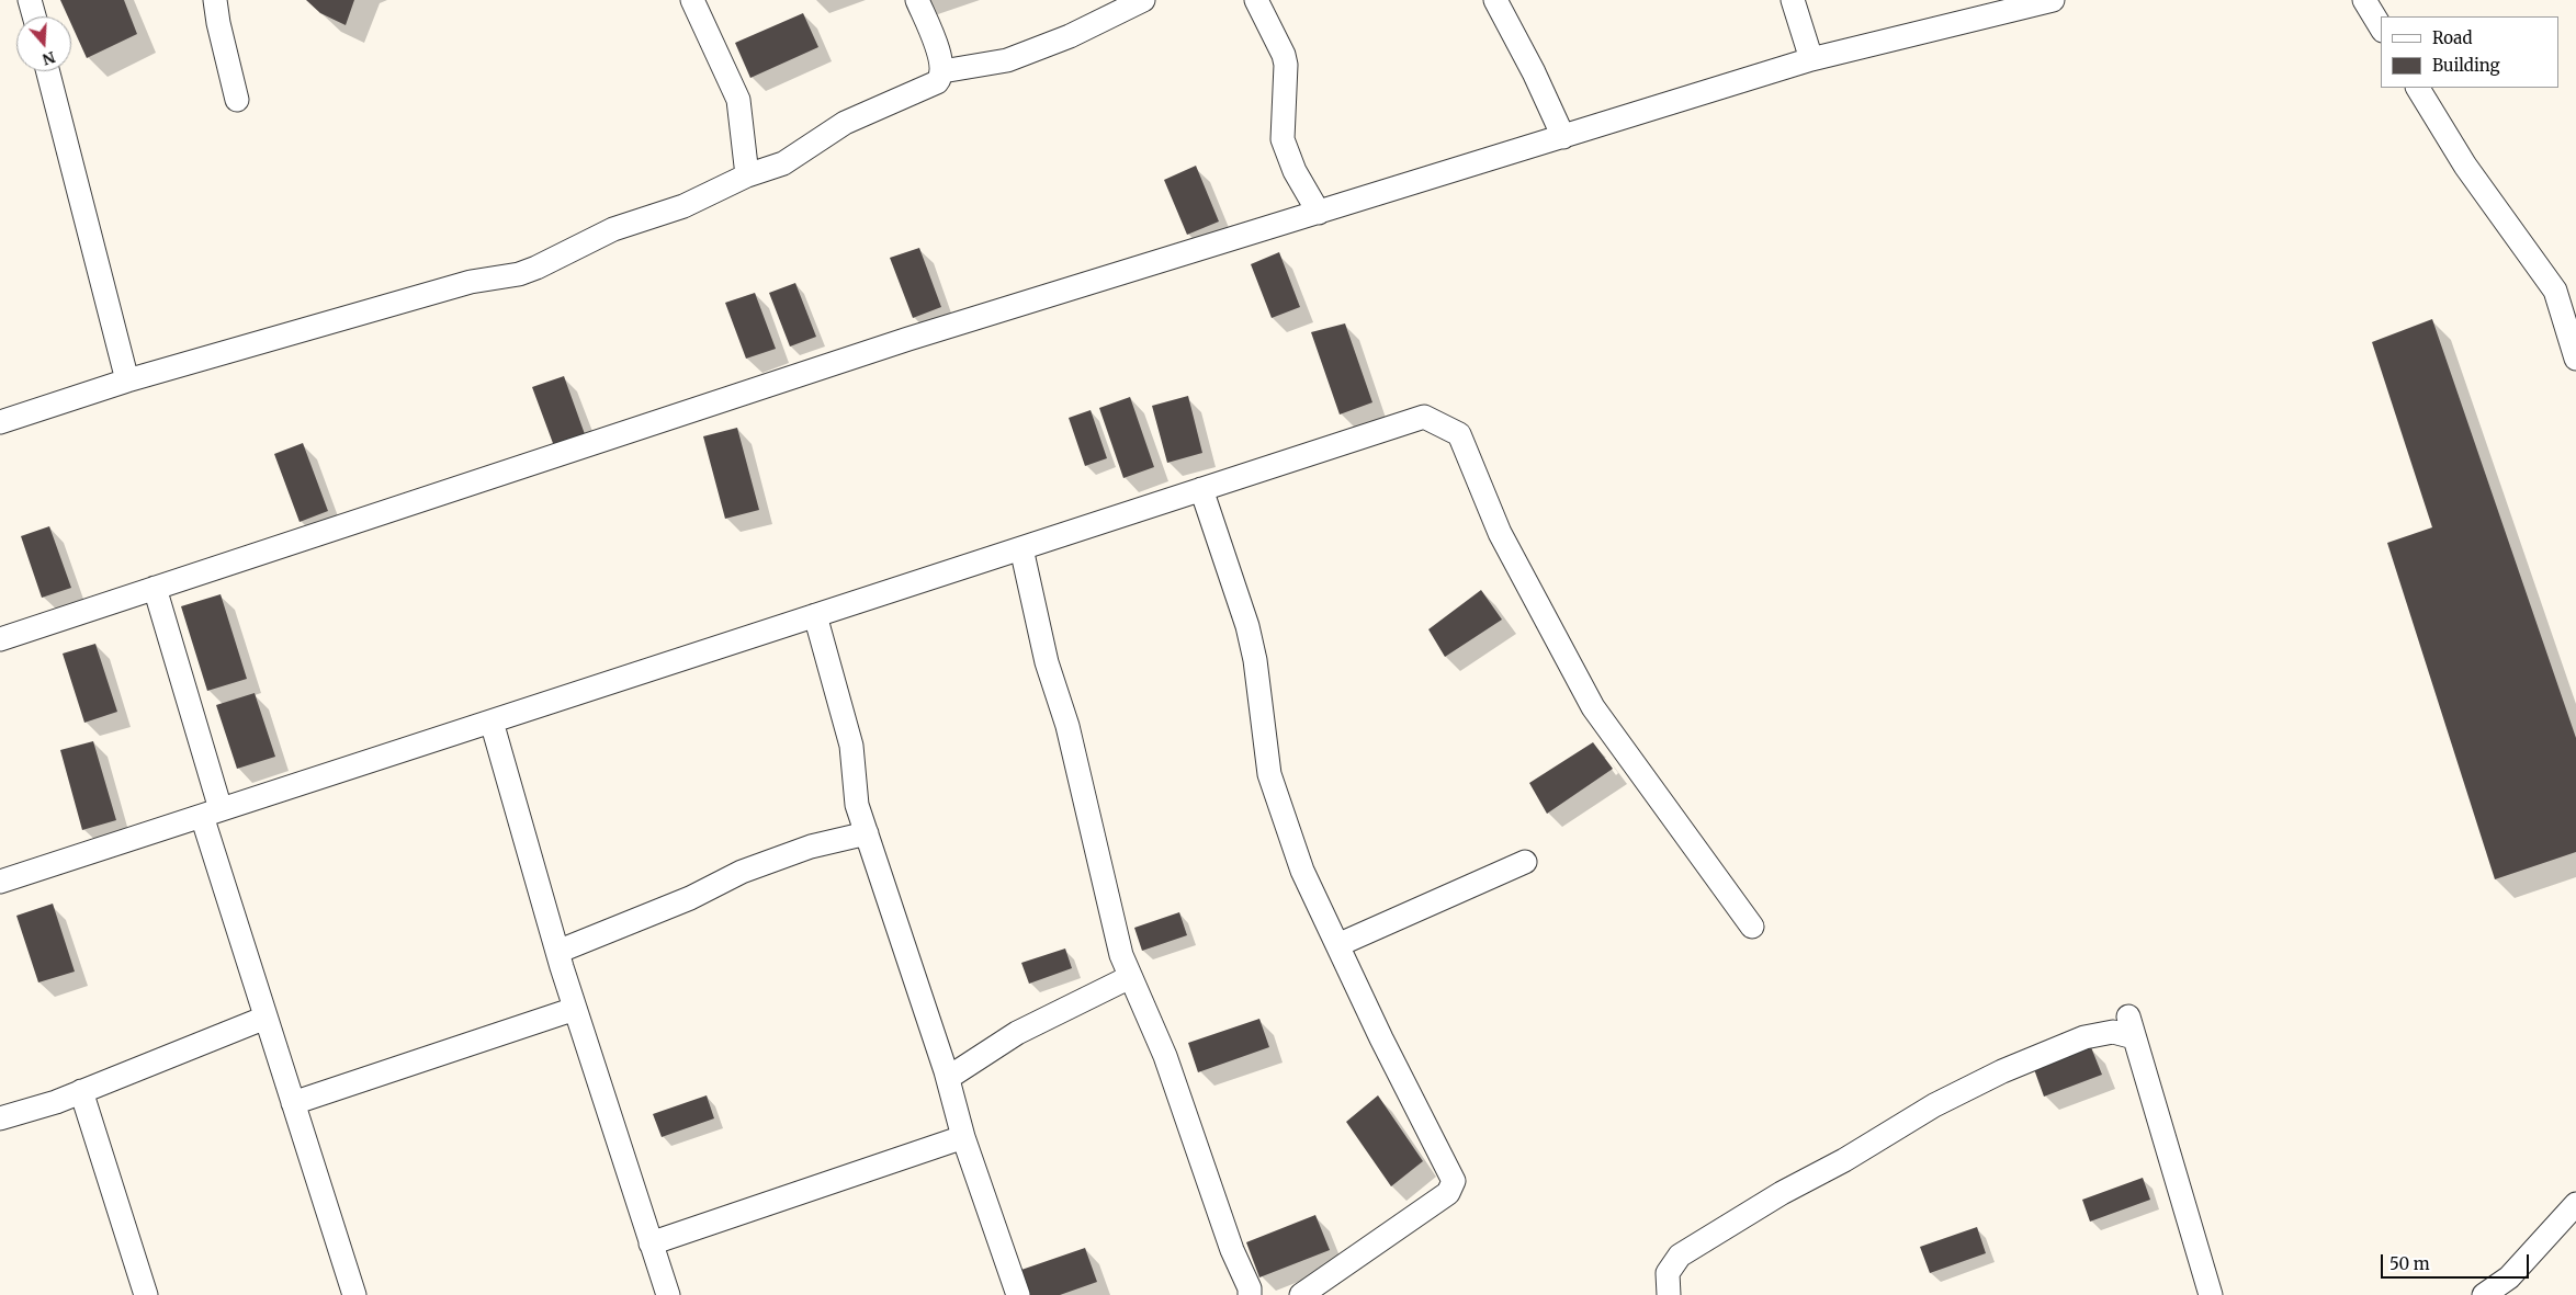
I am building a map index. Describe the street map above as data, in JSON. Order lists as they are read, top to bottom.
{
  "legend": ["Road", "Building"],
  "scale_bar": "50 m",
  "north": "bottom"
}
